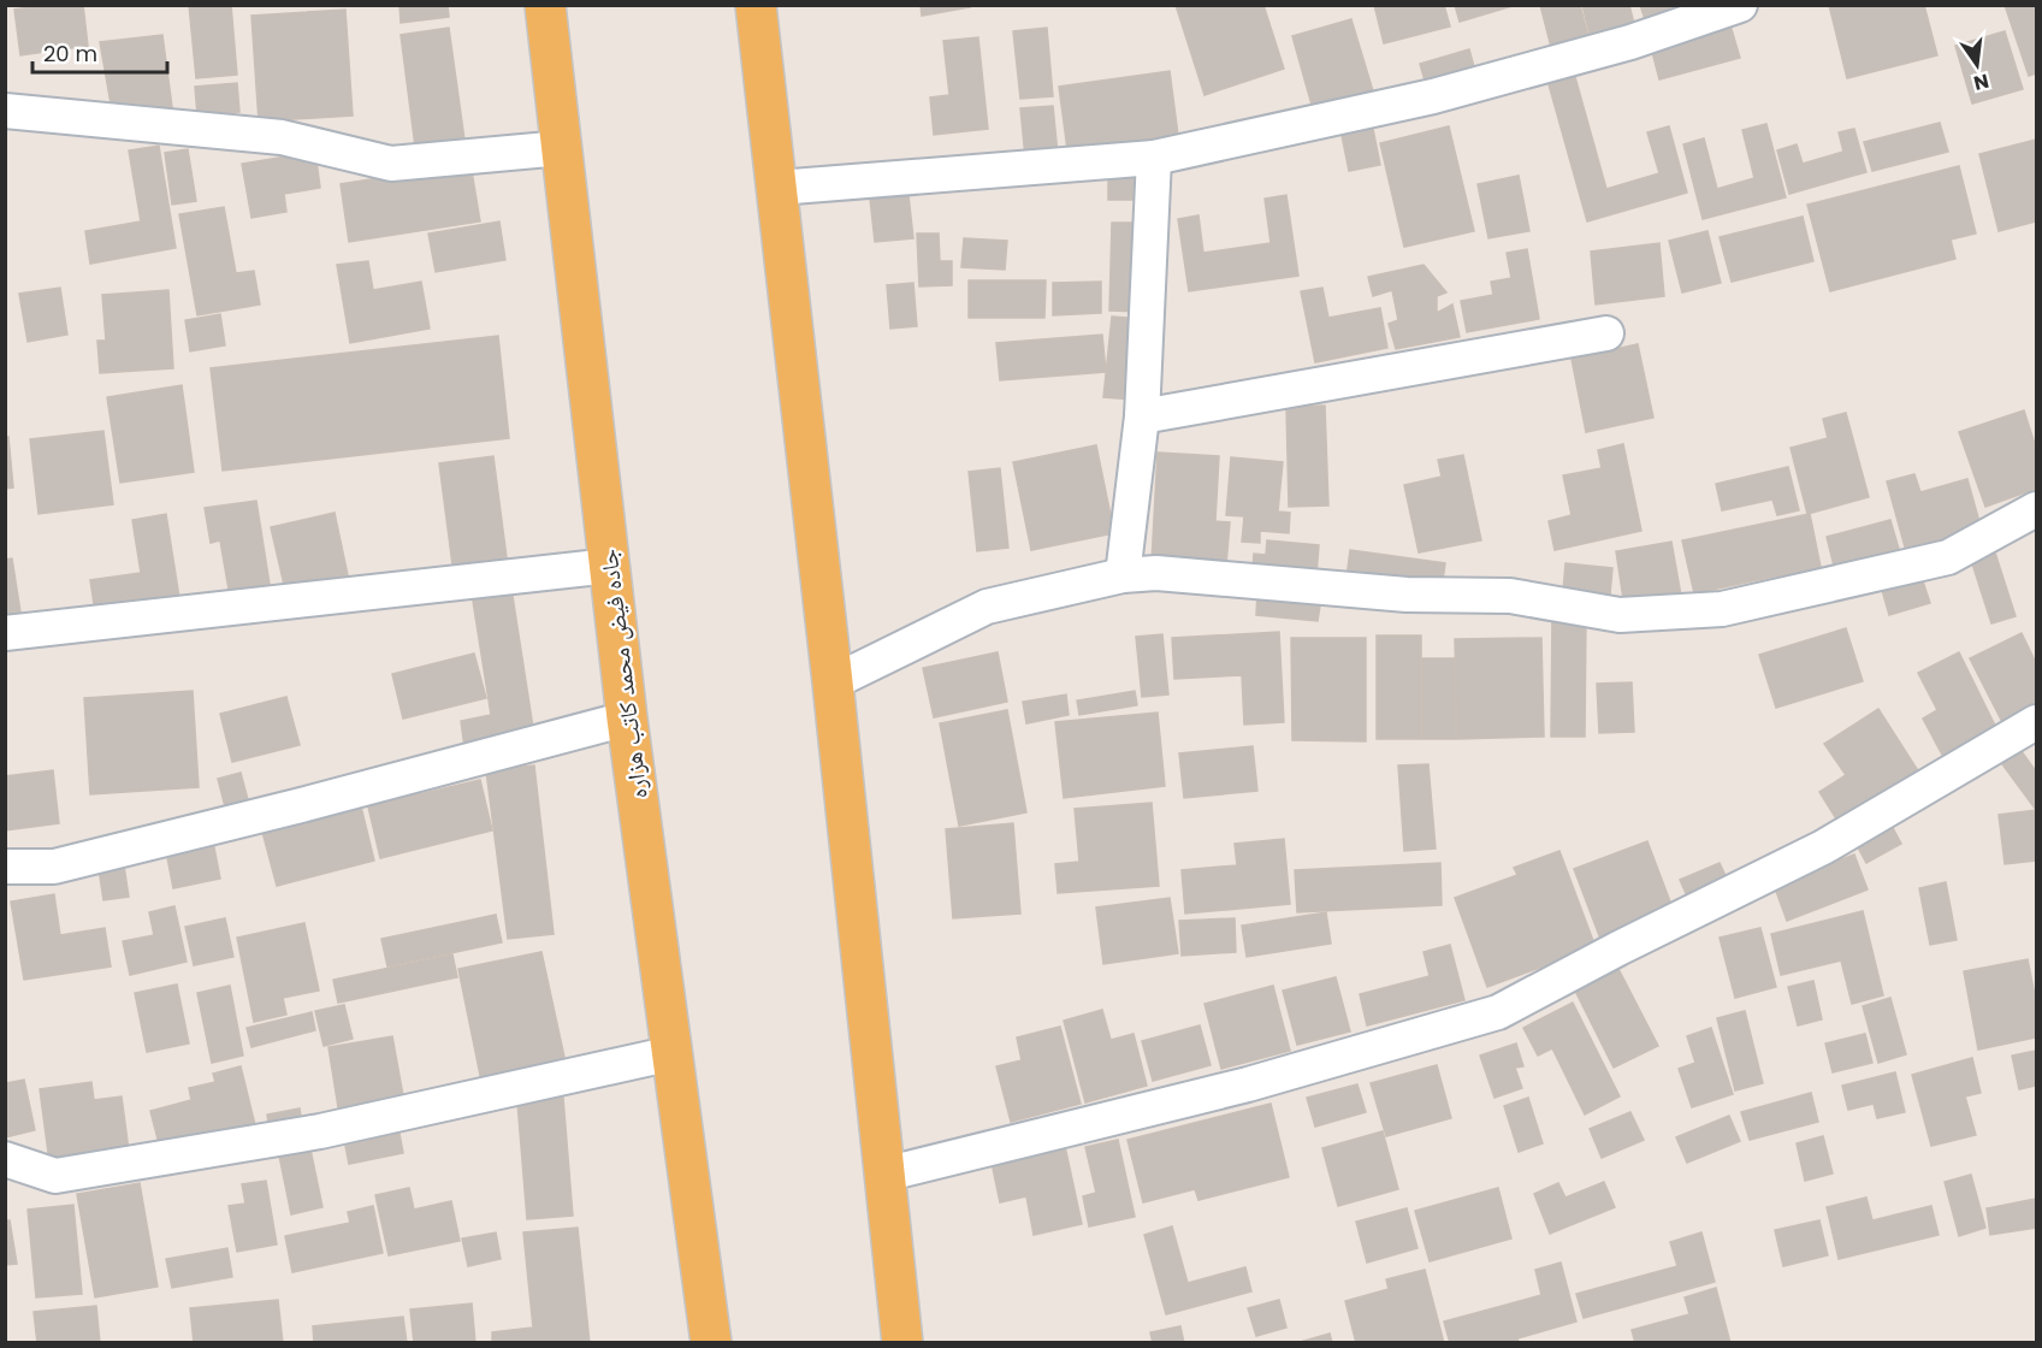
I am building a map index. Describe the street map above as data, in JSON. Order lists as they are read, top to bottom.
{
  "streets": {
    "main road": ["جاده فیض محمد کاتب هزاره"]
  },
  "scale_bar": "20 m",
  "north": "bottom"
}
